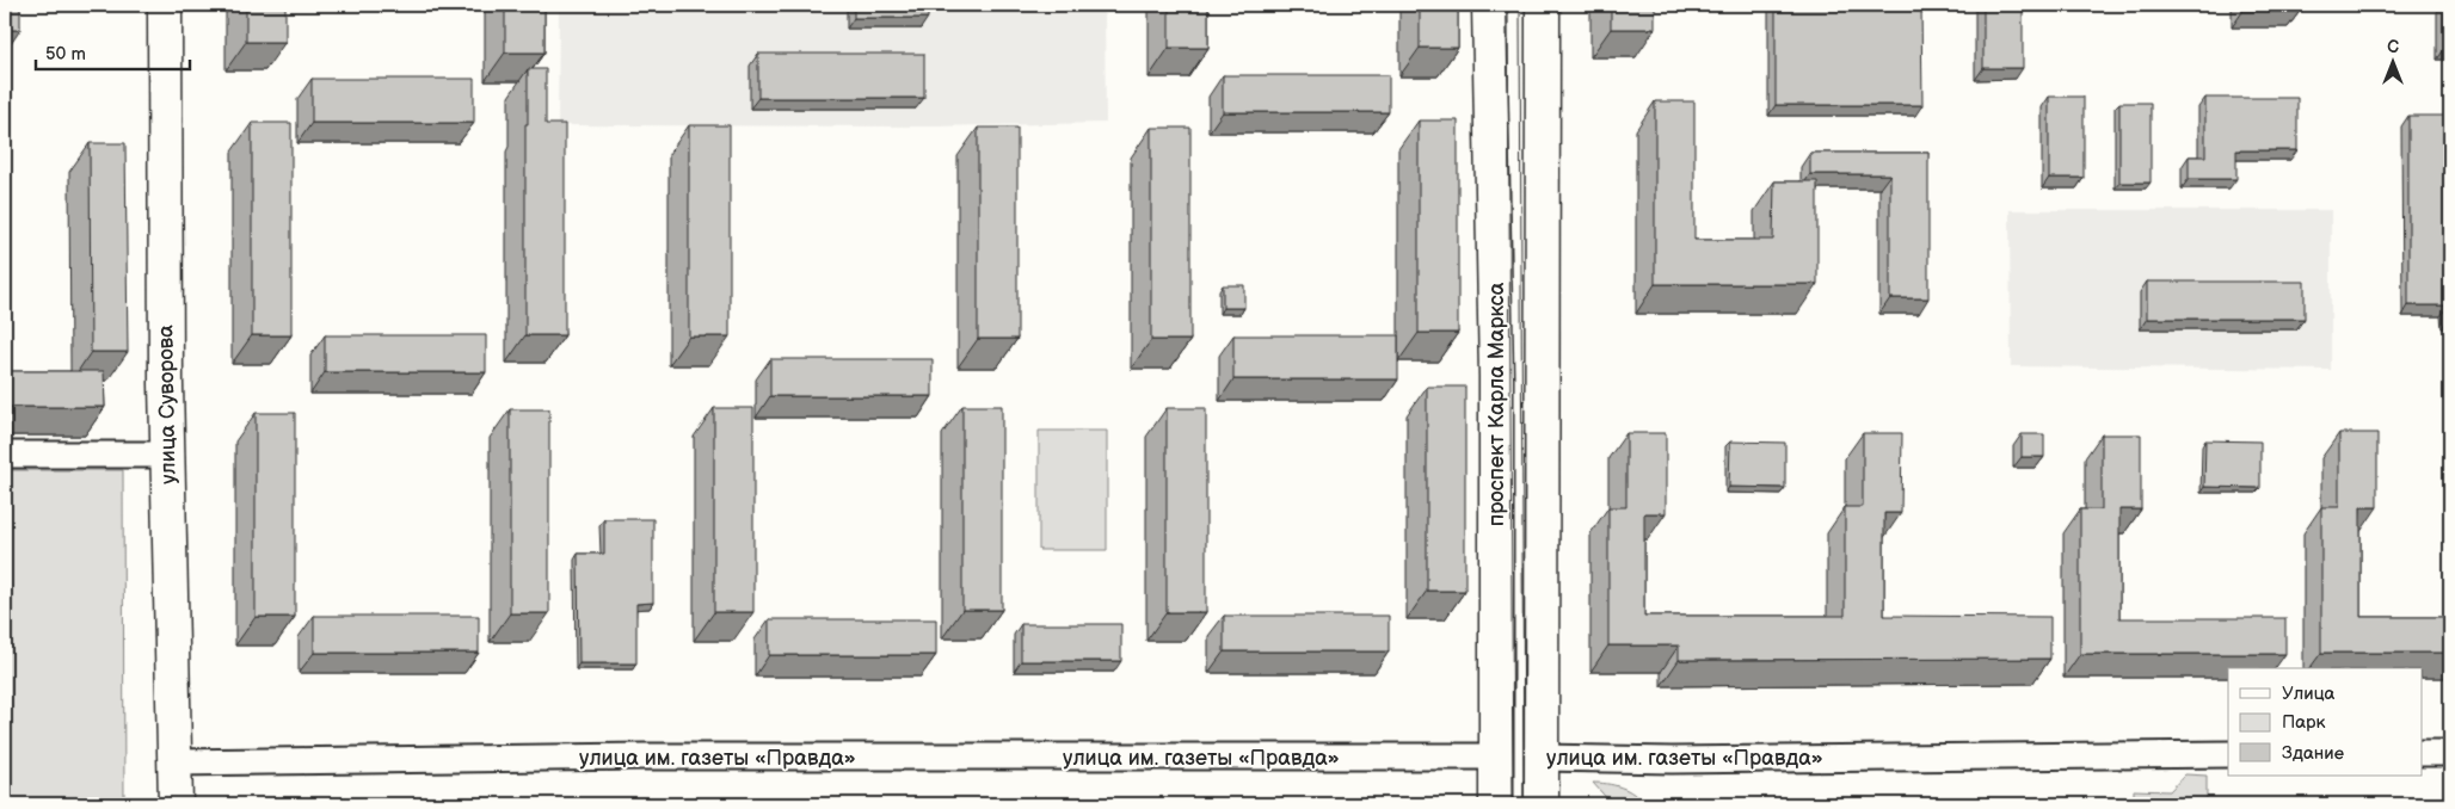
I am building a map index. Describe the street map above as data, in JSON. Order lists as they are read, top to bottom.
{
  "streets": {
    "main road": ["улица Суворова", "проспект Карла Маркса", "улица им. газеты «Правда»"]
  },
  "crossings": [
    ["улица Суворова", "улица им. газеты «Правда»"],
    ["проспект Карла Маркса", "улица им. газеты «Правда»"]
  ],
  "legend": ["Улица", "Парк", "Здание"],
  "scale_bar": "50 m",
  "north": "top"
}
